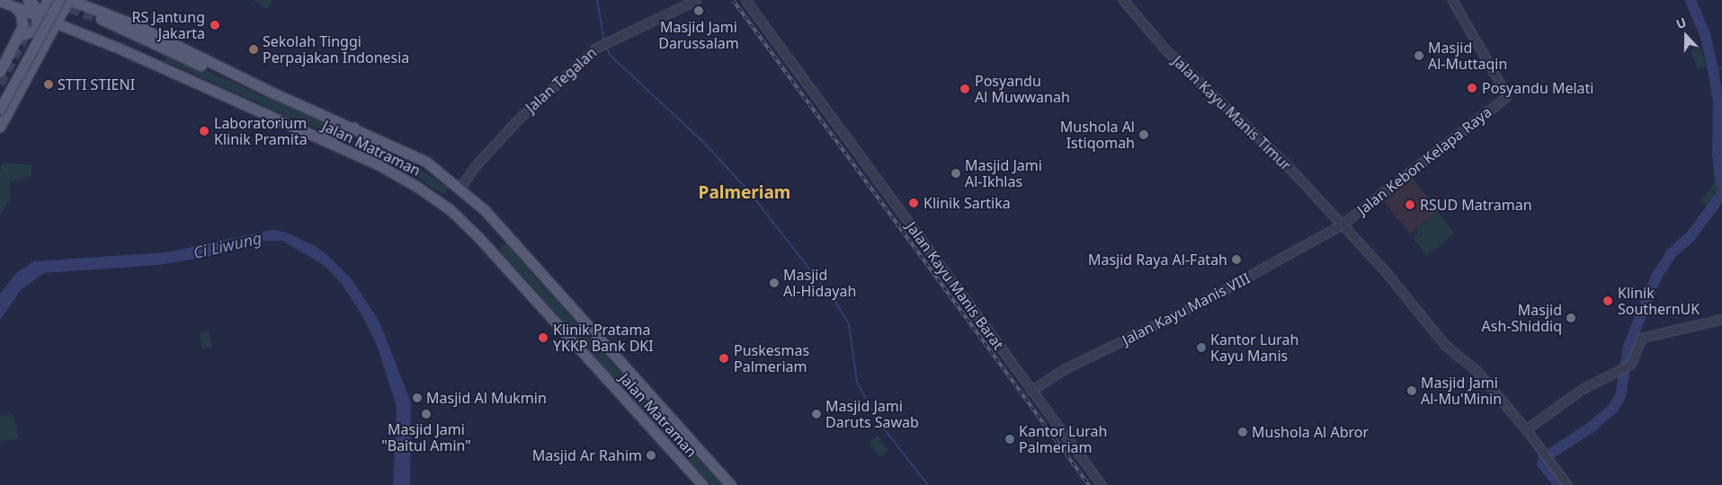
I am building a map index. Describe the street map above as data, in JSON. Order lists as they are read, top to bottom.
{
  "streets": {
    "main road": ["Jalan Matraman"],
    "street": [
      "Jalan Tegalan",
      "Jalan Kayu Manis Timur",
      "Jalan Kebon Kelapa Raya",
      "Jalan Kayu Manis Barat",
      "Jalan Kayu Manis VIII"
    ]
  },
  "crossings": [
    ["Jalan Tegalan", "Jalan Matraman"],
    ["Jalan Kayu Manis Timur", "Jalan Kebon Kelapa Raya"],
    ["Jalan Kayu Manis Timur", "Jalan Kayu Manis VIII"],
    ["Jalan Kebon Kelapa Raya", "Jalan Kayu Manis VIII"],
    ["Jalan Kayu Manis Barat", "Jalan Kayu Manis VIII"]
  ],
  "districts": ["Palmeriam"],
  "water": ["Ci Liwung"],
  "places": [
    "Masjid Jami Darussalam",
    "RS Jantung Jakarta",
    "Sekolah Tinggi Perpajakan Indonesia",
    "Masjid Al-Muttaqin",
    "STTI STIENI",
    "Posyandu Melati",
    "Posyandu Al Muwwanah",
    "Laboratorium Klinik Pramita",
    "Mushola Al Istiqomah",
    "Masjid Jami Al-Ikhlas",
    "Klinik Sartika",
    "RSUD Matraman",
    "Masjid Raya Al-Fatah",
    "Masjid Al-Hidayah",
    "Klinik SouthernUK",
    "Masjid Ash-Shiddiq",
    "Klinik Pratama YKKP Bank DKI",
    "Kantor Lurah Kayu Manis",
    "Puskesmas Palmeriam",
    "Masjid Jami Al-Mu'Minin",
    "Masjid Al Mukmin",
    "Masjid Jami \"Baitul Amin\"",
    "Masjid Jami Daruts Sawab",
    "Mushola Al Abror",
    "Kantor Lurah Palmeriam",
    "Masjid Ar Rahim"
  ],
  "north": "top"
}
